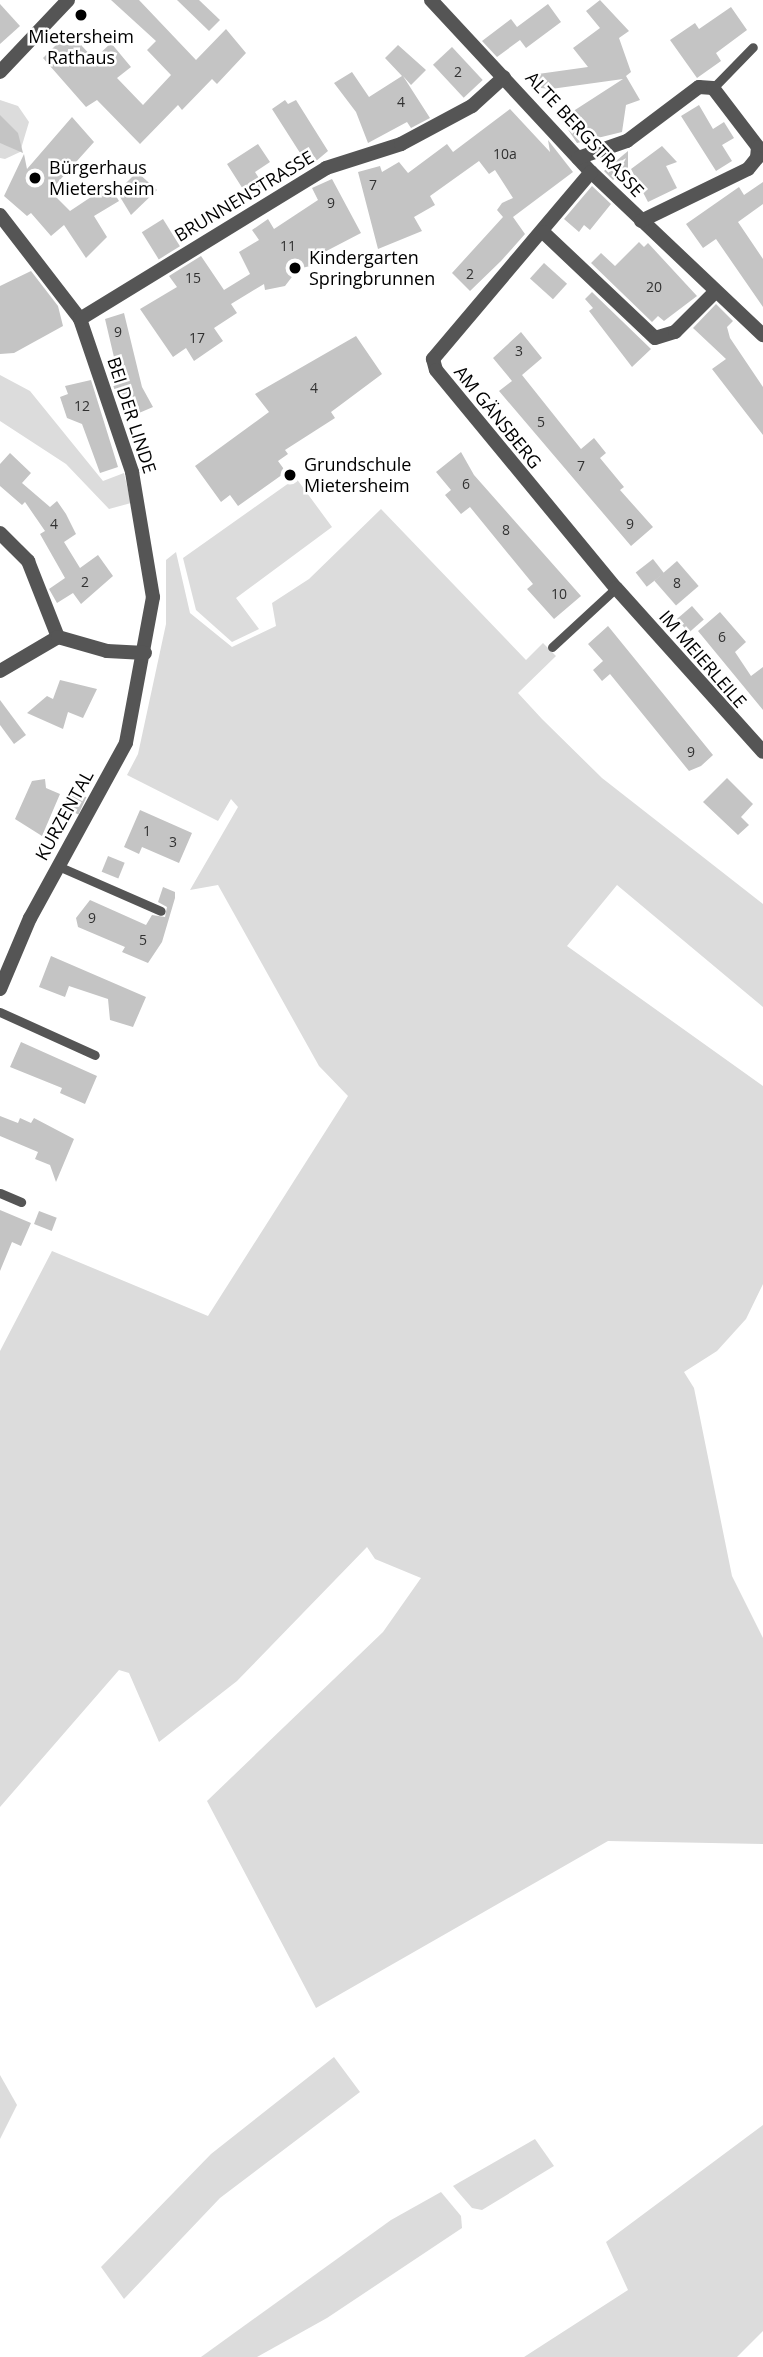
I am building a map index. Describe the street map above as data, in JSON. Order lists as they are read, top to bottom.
{
  "streets": {
    "street": [
      "ALTE BERGSTRASSE",
      "BRUNNENSTRASSE",
      "BEI DER LINDE",
      "AM GÄNSBERG",
      "IM MEIERLEILE",
      "KURZENTAL"
    ]
  },
  "crossings": [
    ["ALTE BERGSTRASSE", "BRUNNENSTRASSE"],
    ["ALTE BERGSTRASSE", "AM GÄNSBERG"],
    ["BRUNNENSTRASSE", "BEI DER LINDE"],
    ["BEI DER LINDE", "KURZENTAL"],
    ["AM GÄNSBERG", "IM MEIERLEILE"]
  ],
  "places": [
    "Mietersheim Rathaus",
    "Bürgerhaus Mietersheim",
    "Kindergarten Springbrunnen",
    "Grundschule Mietersheim"
  ],
  "house_numbers": [
    "2",
    "4",
    "10a",
    "7",
    "9",
    "11",
    "2",
    "15",
    "20",
    "9",
    "17",
    "3",
    "4",
    "12",
    "5",
    "7",
    "6",
    "4",
    "9",
    "8",
    "2",
    "8",
    "10",
    "6",
    "9",
    "1",
    "3",
    "9",
    "5"
  ]
}
